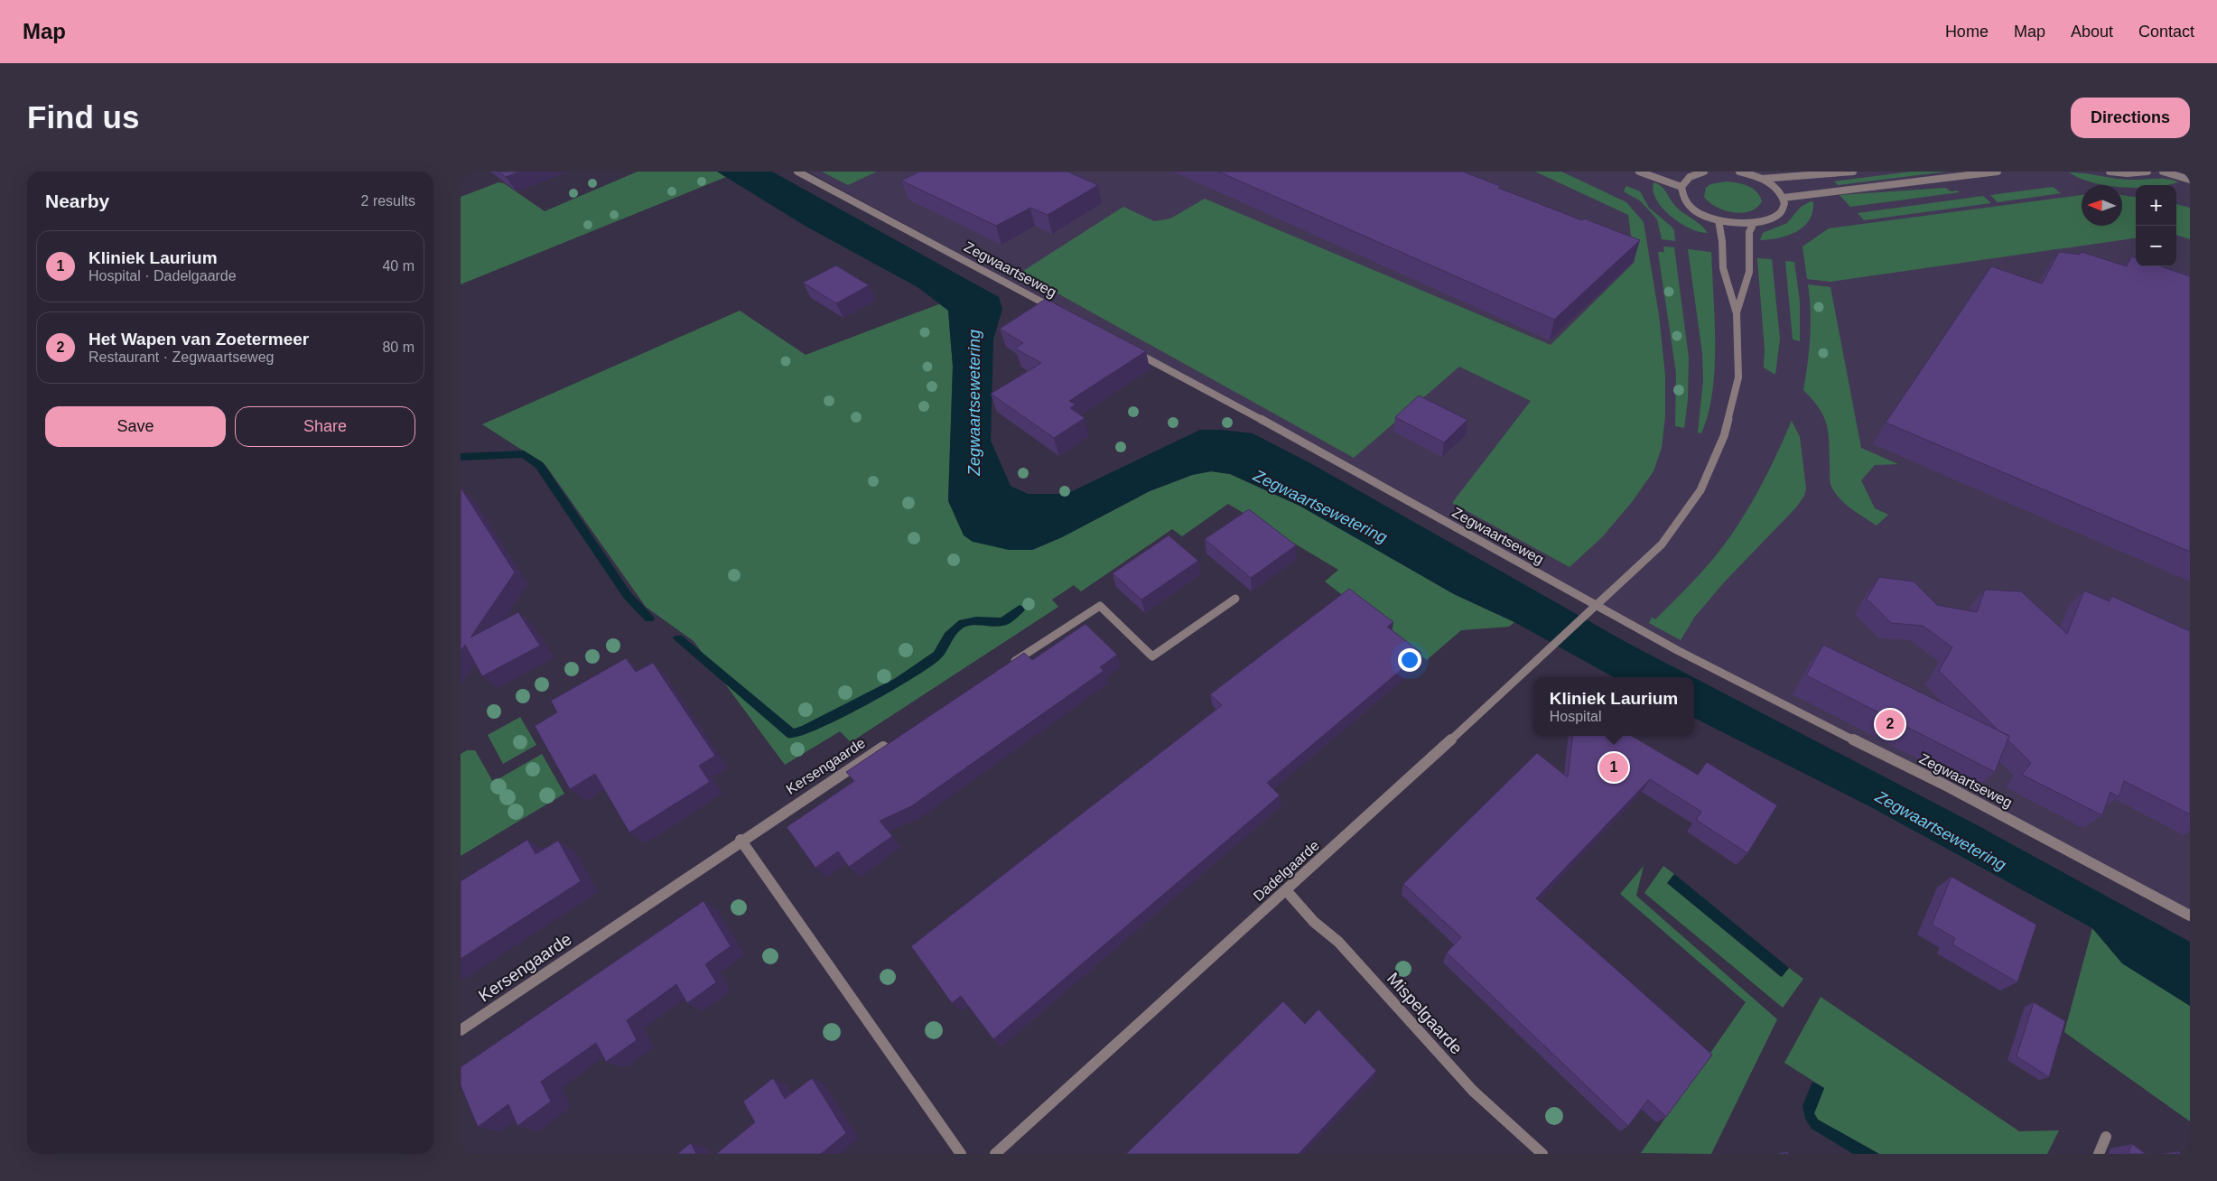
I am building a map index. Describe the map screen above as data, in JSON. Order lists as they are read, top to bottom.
{
  "streets": {
    "street": [
      "Zegwaartseweg",
      "Kersengaarde",
      "Dadelgaarde",
      "Mispelgaarde"
    ]
  },
  "crossings": [
    ["Zegwaartseweg", "Dadelgaarde"],
    ["Dadelgaarde", "Mispelgaarde"]
  ],
  "water": ["Zegwaartsewetering"],
  "north": "left",
  "page": {
    "header": "Map",
    "nav": [
      "Home",
      "Map",
      "About",
      "Contact"
    ],
    "buttons": [
      "Directions",
      ["Save", "Share"]
    ],
    "title": "Find us",
    "heading": ["Nearby", "2 results"],
    "map_buttons": ["+", "−"],
    "list": [
      {
        "mark": "1",
        "name": "Kliniek Laurium",
        "note": "Hospital · Dadelgaarde",
        "value": "40 m"
      },
      {
        "mark": "2",
        "name": "Het Wapen van Zoetermeer",
        "note": "Restaurant · Zegwaartseweg",
        "value": "80 m"
      }
    ],
    "popup": ["Kliniek Laurium", "Hospital"],
    "pins": ["2", "1"]
  }
}
